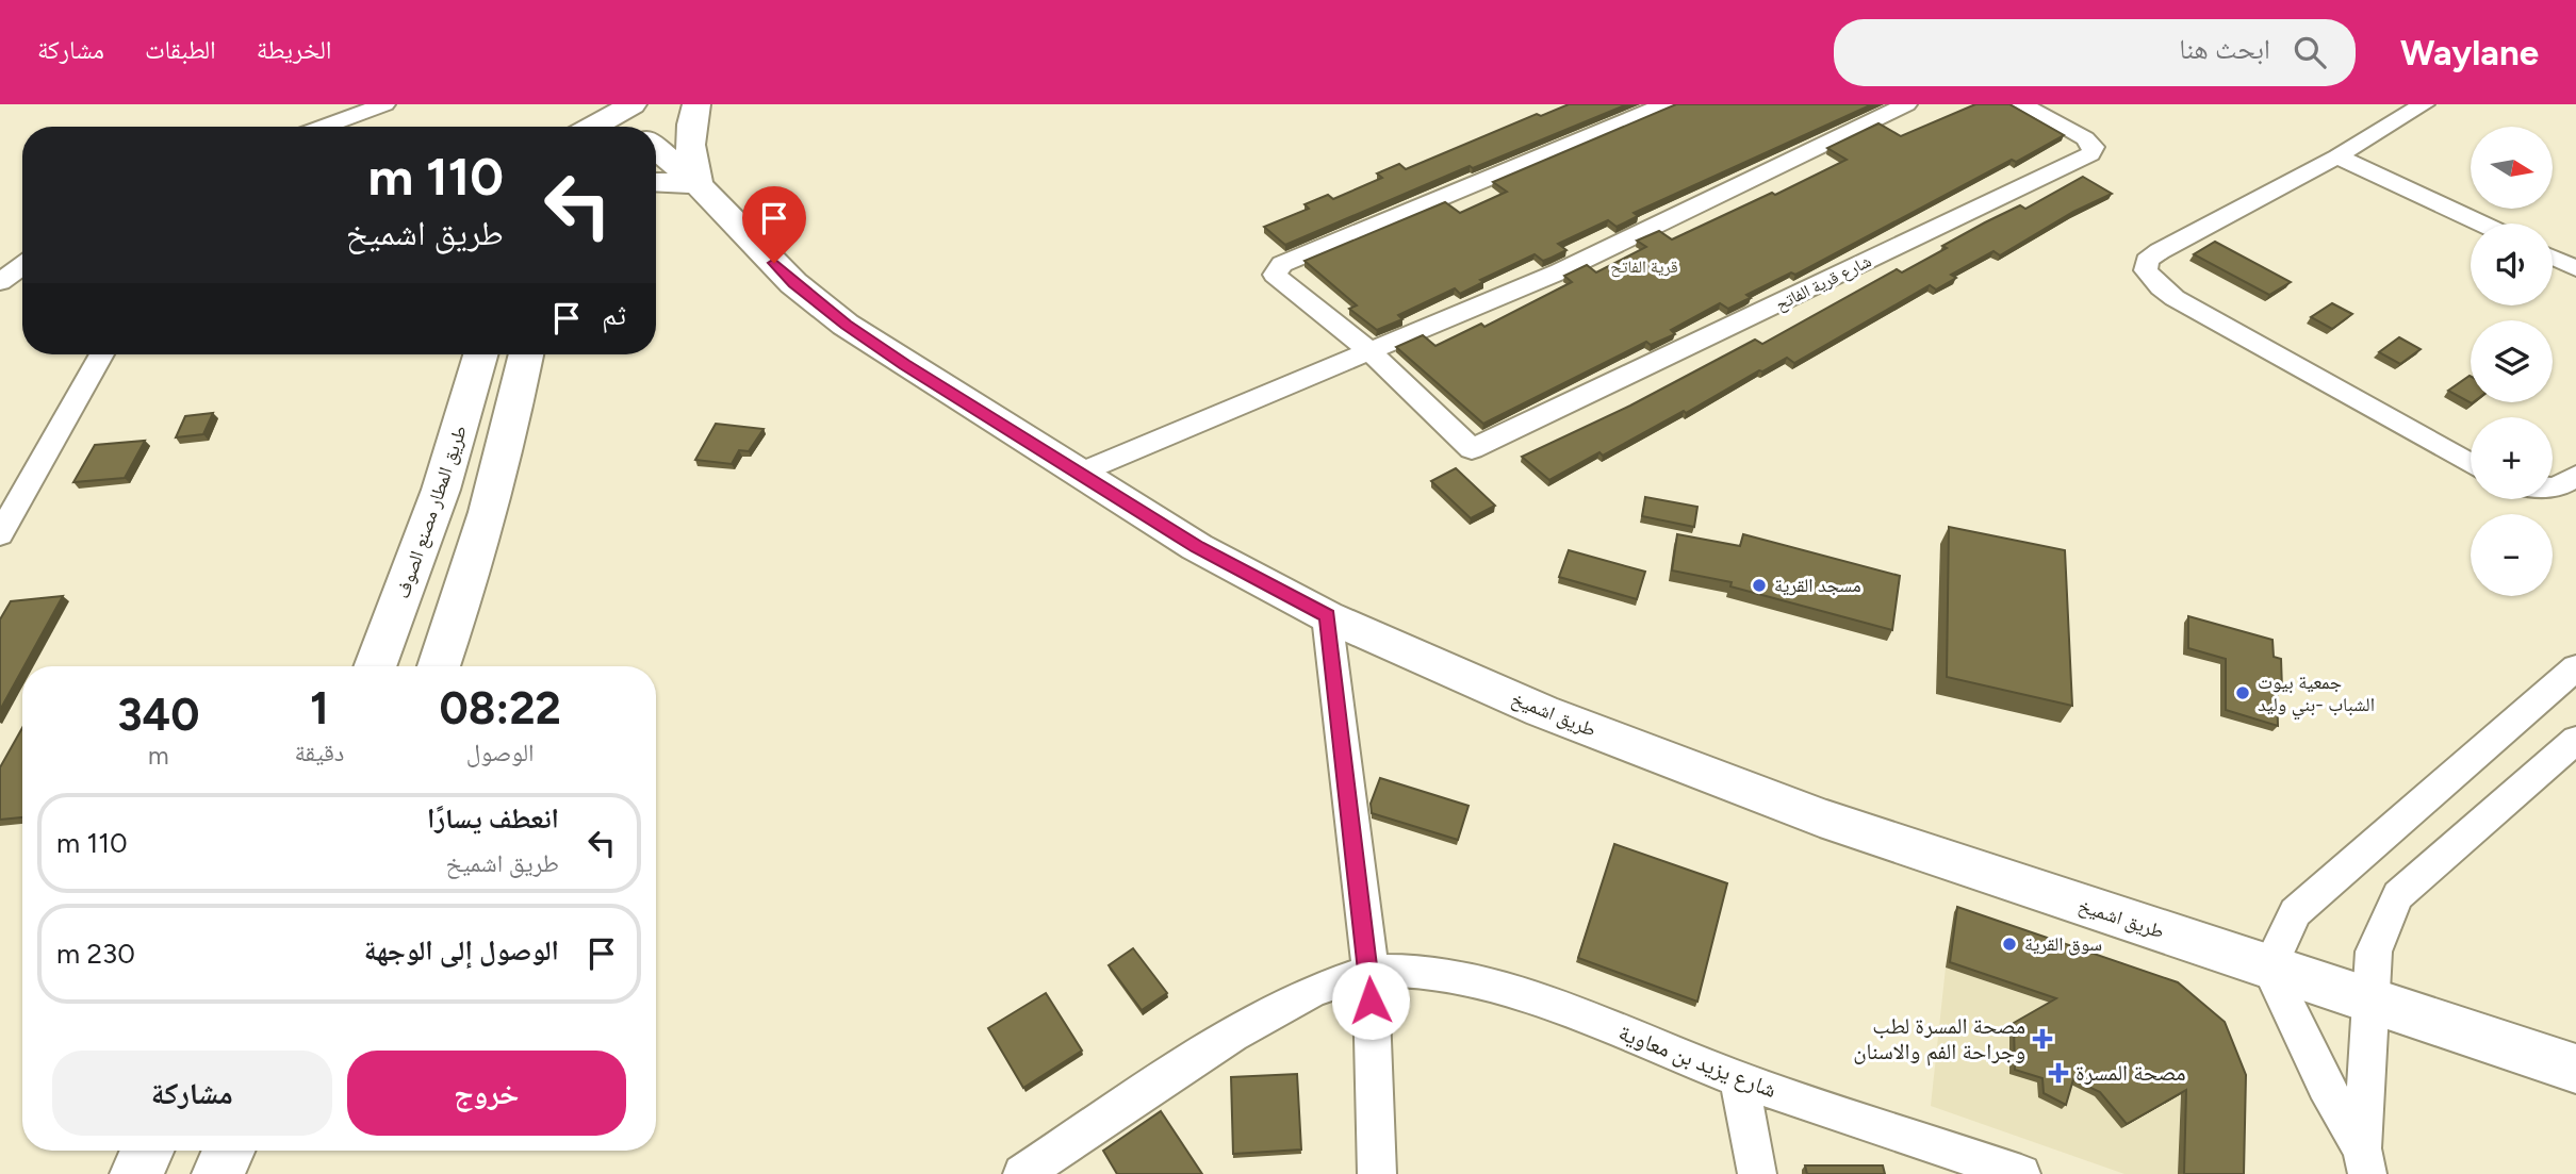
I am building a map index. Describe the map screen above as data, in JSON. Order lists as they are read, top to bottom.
{
  "streets": {
    "highway": ["طريق المطار مصنع الصوف", "طريق اشميخ"],
    "street": ["شارع قرية الفاتح", "شارع يزيد بن معاوية"]
  },
  "districts": ["قرية الفاتح"],
  "places": {
    "other": ["مسجد القرية", "جمعية بيوت الشباب -بني وليد", "سوق القرية"],
    "health": ["مصحة المسرة لطب وجراحة الفم والاسنان", "مصحة المسرة"]
  },
  "north": "right",
  "page": {
    "header": "Waylane",
    "search": "ابحث هنا",
    "nav": ["الخريطة", "الطبقات", "مشاركة"],
    "map_buttons": ["+", "−"],
    "turn": ["110 m", "طريق اشميخ"],
    "then": "ثم",
    "eta": [
      "08:22",
      "الوصول",
      "1",
      "دقيقة",
      "340",
      "m"
    ],
    "list": [
      {
        "name": "انعطف يسارًا",
        "note": "طريق اشميخ",
        "value": "110 m"
      },
      {
        "name": "الوصول إلى الوجهة",
        "value": "230 m"
      }
    ],
    "buttons": ["خروج", "مشاركة"]
  }
}
